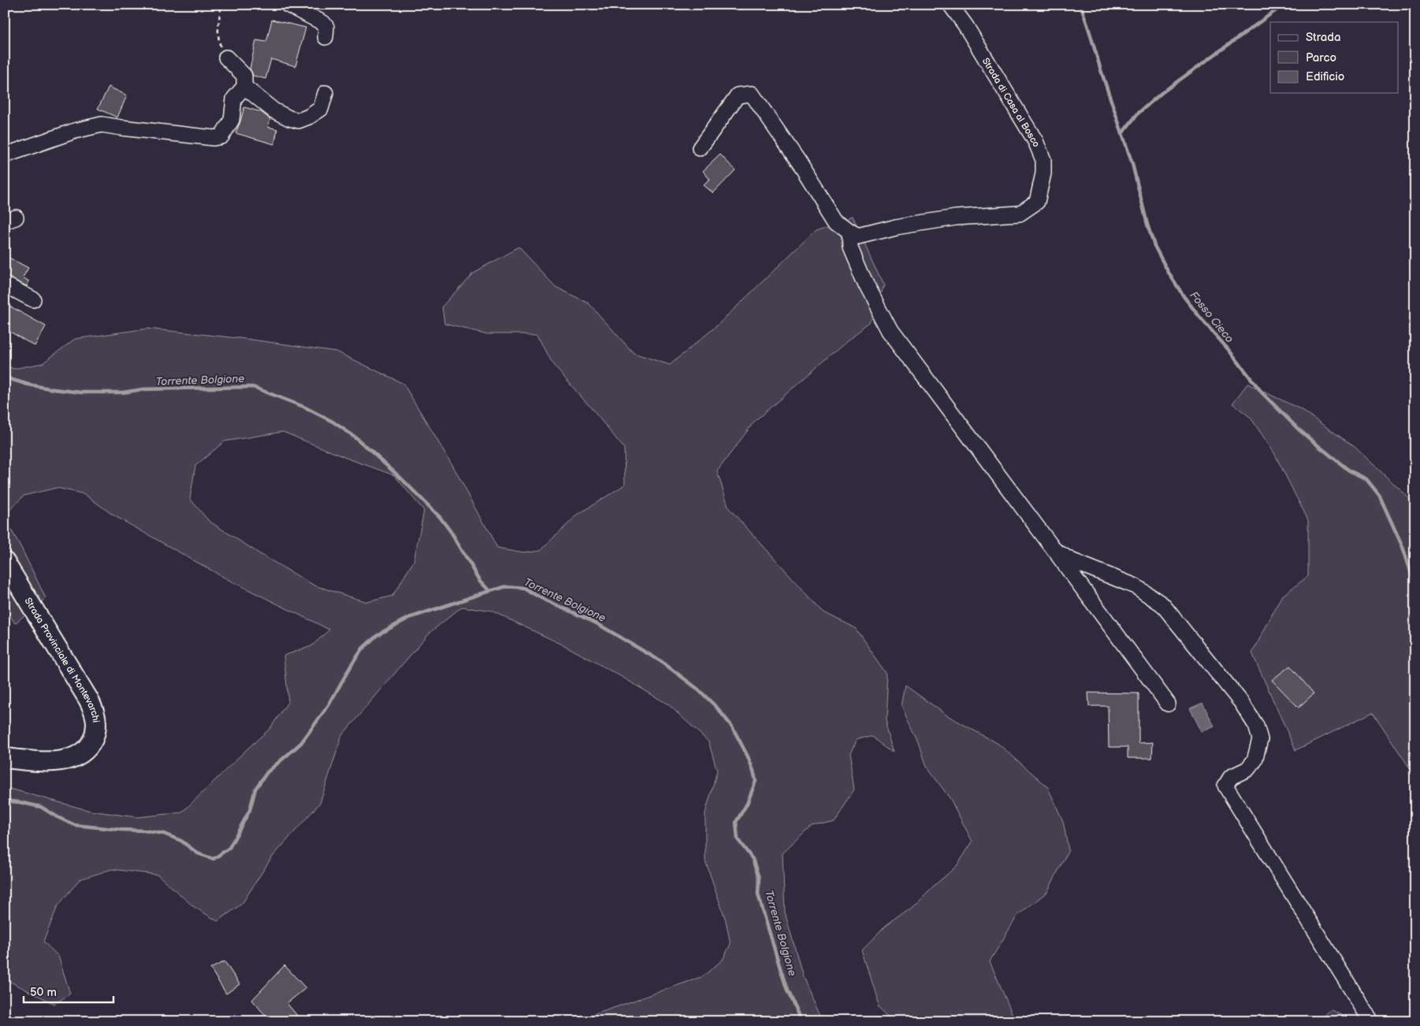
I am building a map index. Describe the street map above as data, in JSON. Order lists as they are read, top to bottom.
{
  "streets": {
    "main road": ["Strada Provinciale di Montevarchi"],
    "street": ["Strada di Casa al Bosco"]
  },
  "water": ["Fosso Cieco", "Torrente Bolgione"],
  "legend": ["Strada", "Parco", "Edificio"],
  "scale_bar": "50 m"
}
